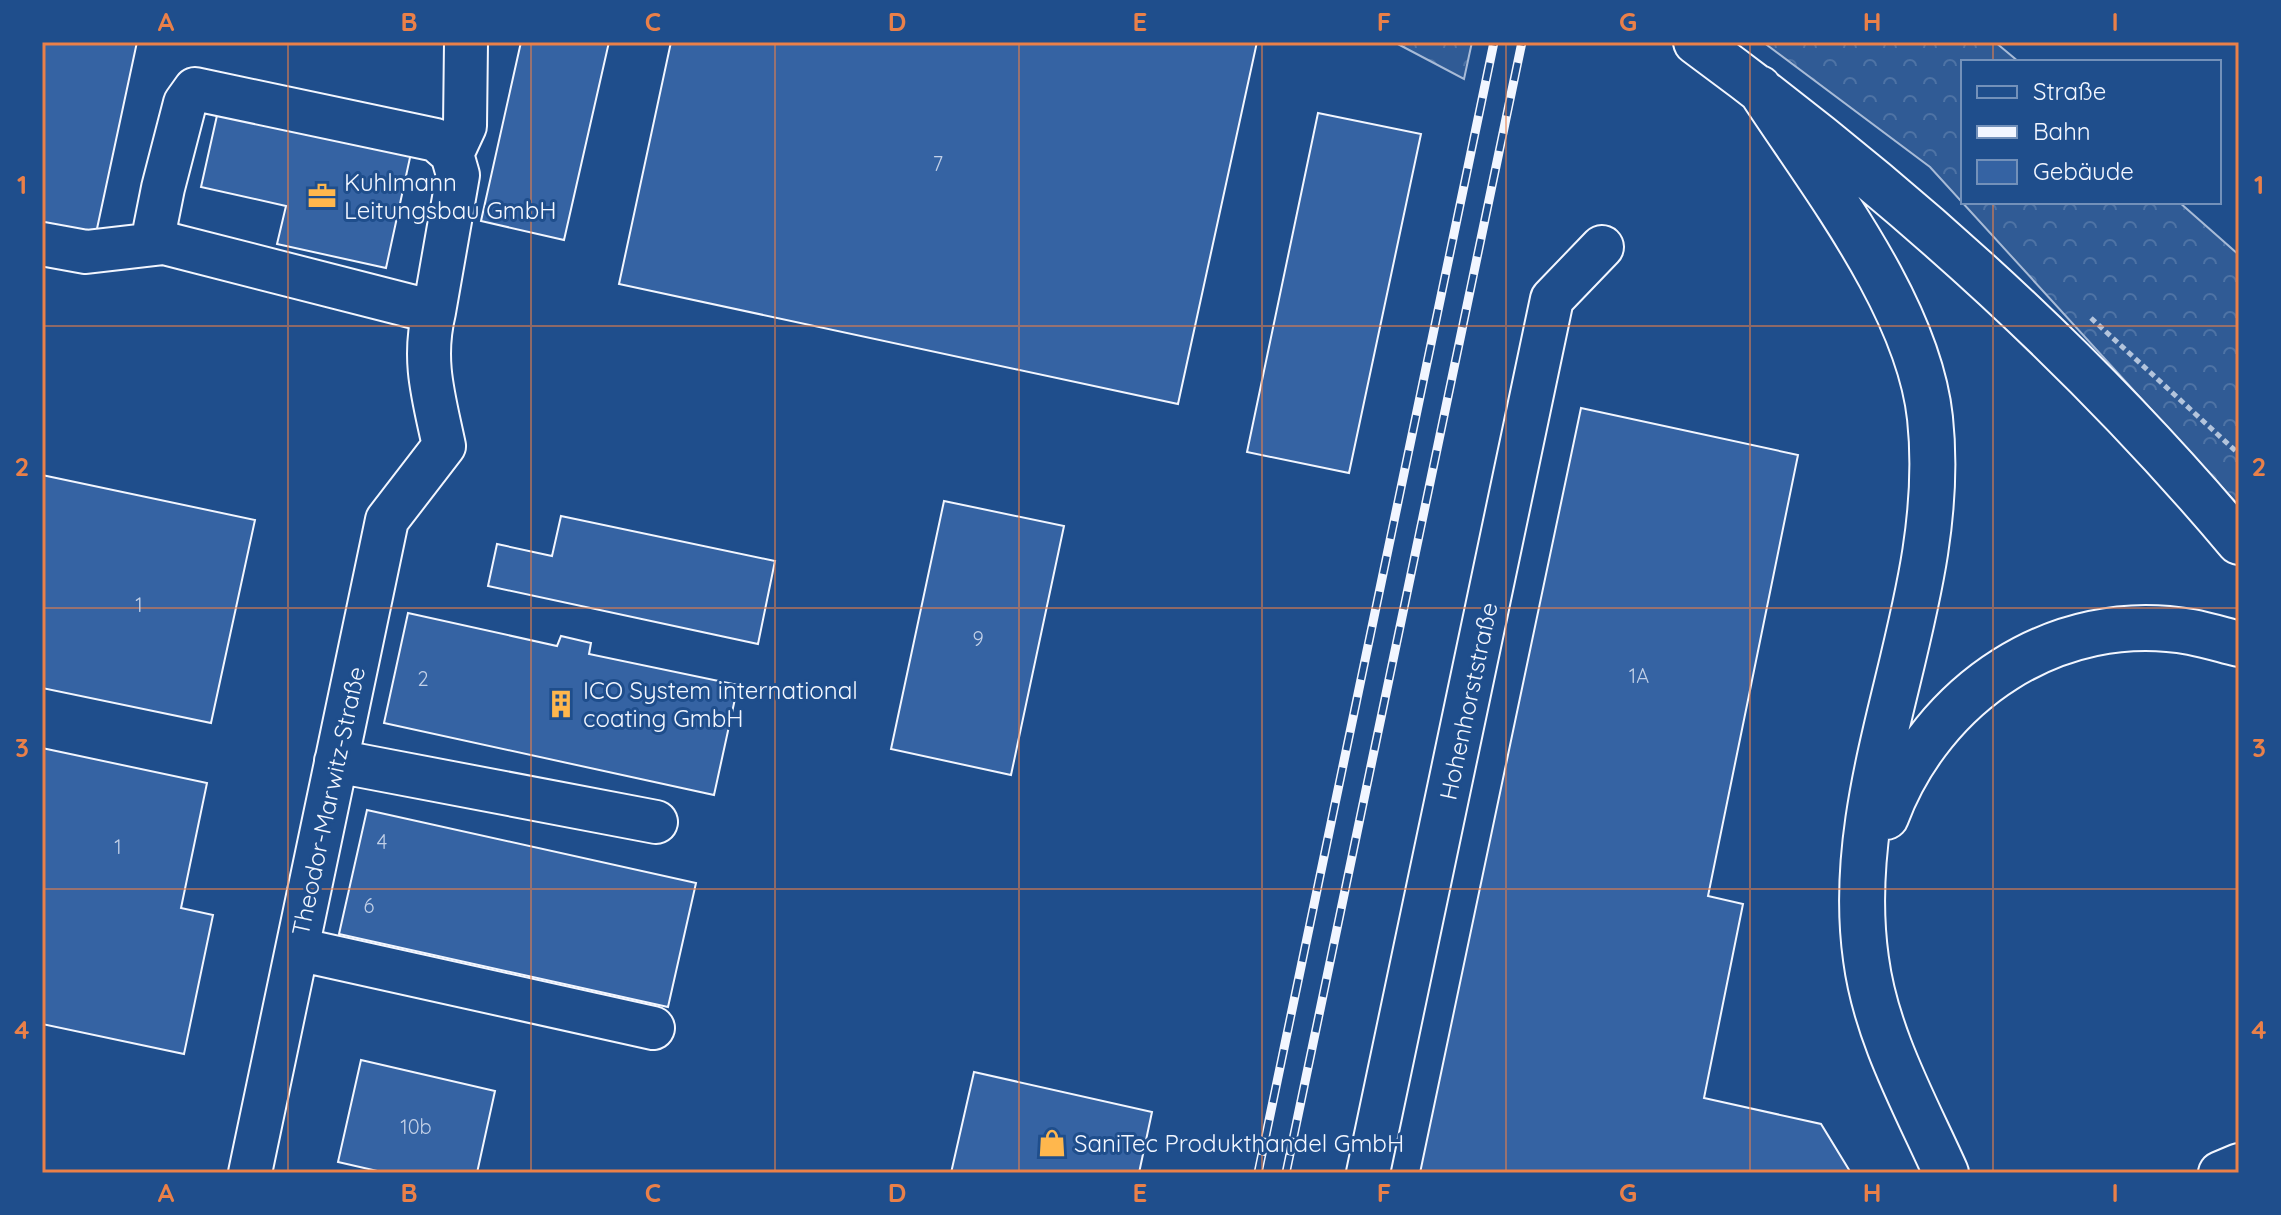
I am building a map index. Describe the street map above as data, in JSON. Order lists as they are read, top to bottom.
{
  "streets": {
    "street": ["Hohenhorststraße", "Theodor-Marwitz-Straße"]
  },
  "places": {
    "office": ["Kuhlmann Leitungsbau GmbH"],
    "building": ["ICO System international coating GmbH"],
    "shop": ["SaniTec Produkthandel GmbH"]
  },
  "house_numbers": [
    "7",
    "1",
    "9",
    "1A",
    "2",
    "4",
    "1",
    "6",
    "10b"
  ],
  "legend": ["Straße", "Bahn", "Gebäude"],
  "grid": {
    "columns": [
      "A",
      "B",
      "C",
      "D",
      "E",
      "F",
      "G",
      "H",
      "I"
    ],
    "rows": [
      "1",
      "2",
      "3",
      "4"
    ]
  }
}
